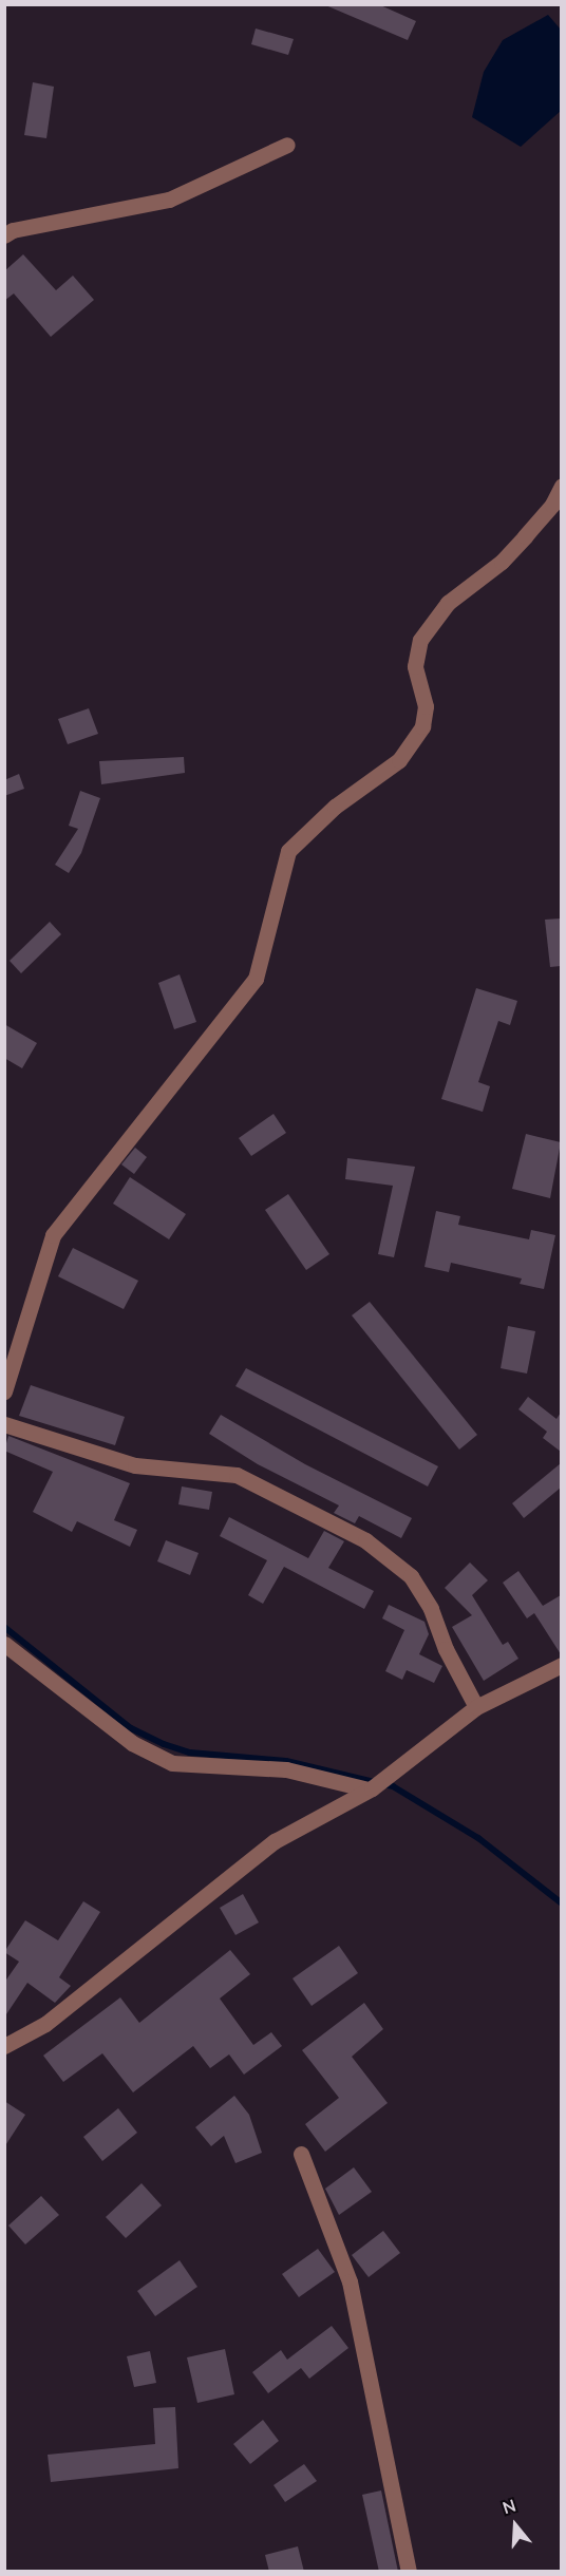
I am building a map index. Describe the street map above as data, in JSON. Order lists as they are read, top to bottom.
{
  "north": "top"
}
